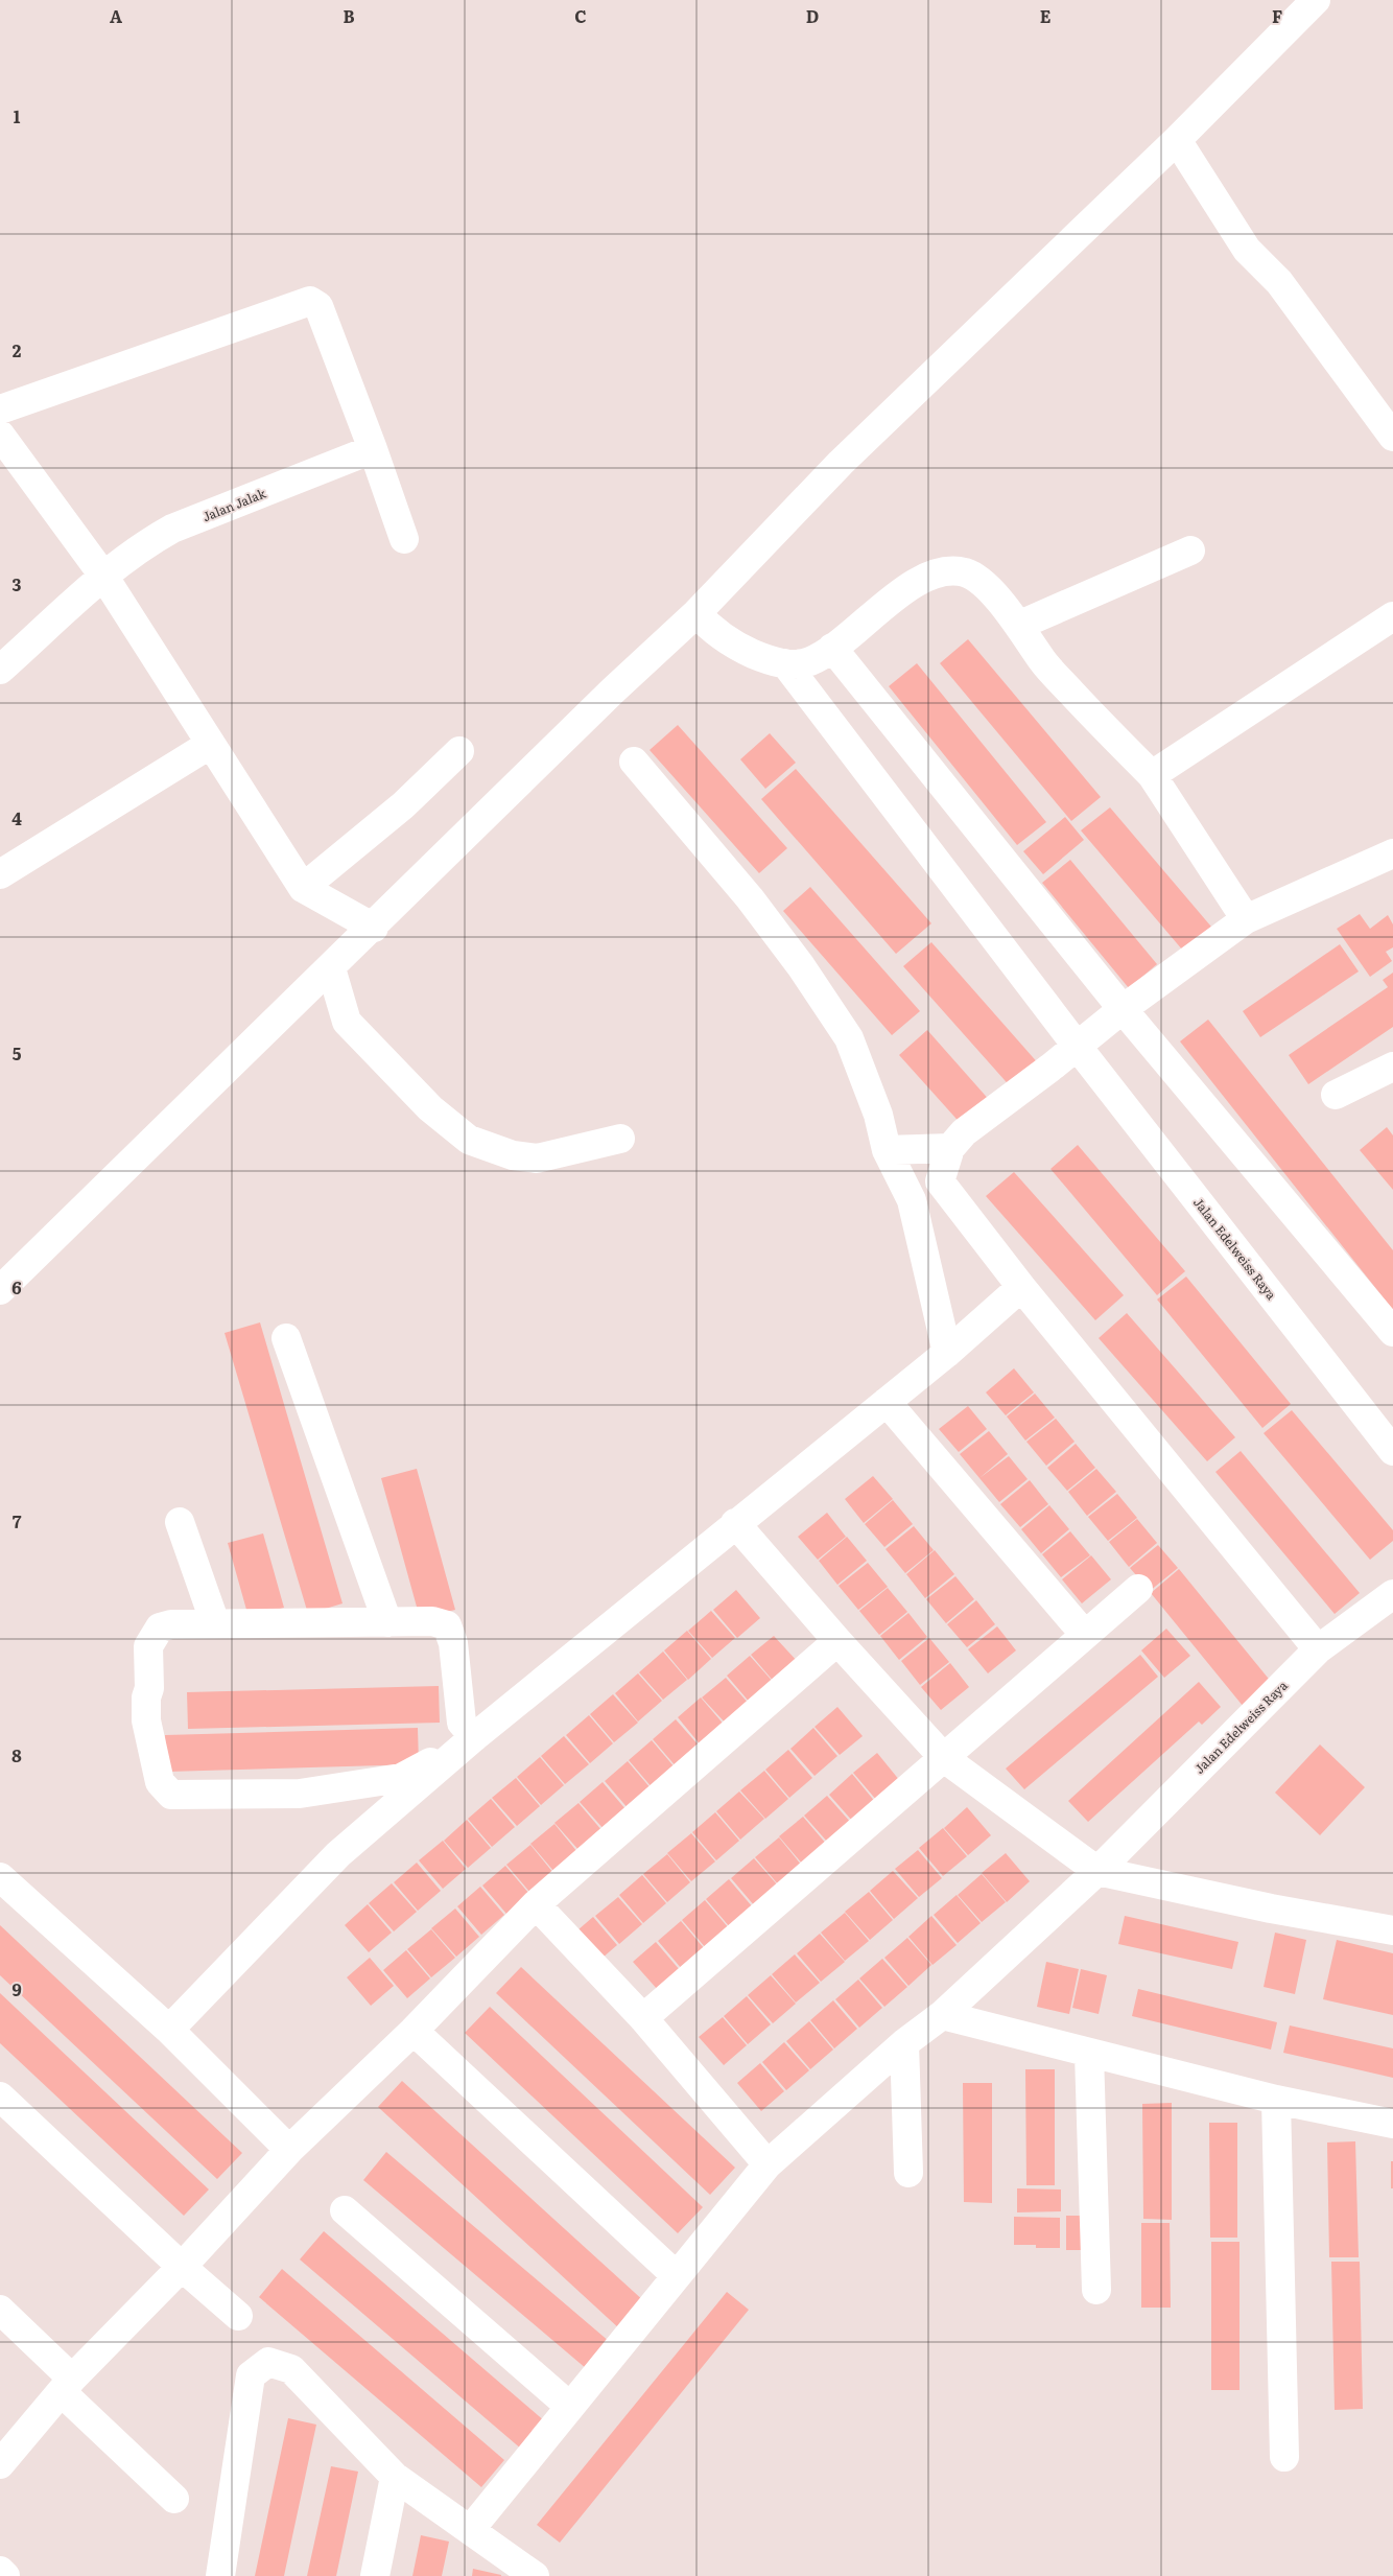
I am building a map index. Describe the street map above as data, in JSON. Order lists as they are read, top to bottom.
{
  "streets": {
    "street": ["Jalan Jalak", "Jalan Edelweiss Raya"]
  },
  "grid": {
    "columns": [
      "A",
      "B",
      "C",
      "D",
      "E",
      "F"
    ],
    "rows": [
      "1",
      "2",
      "3",
      "4",
      "5",
      "6",
      "7",
      "8",
      "9"
    ]
  }
}
